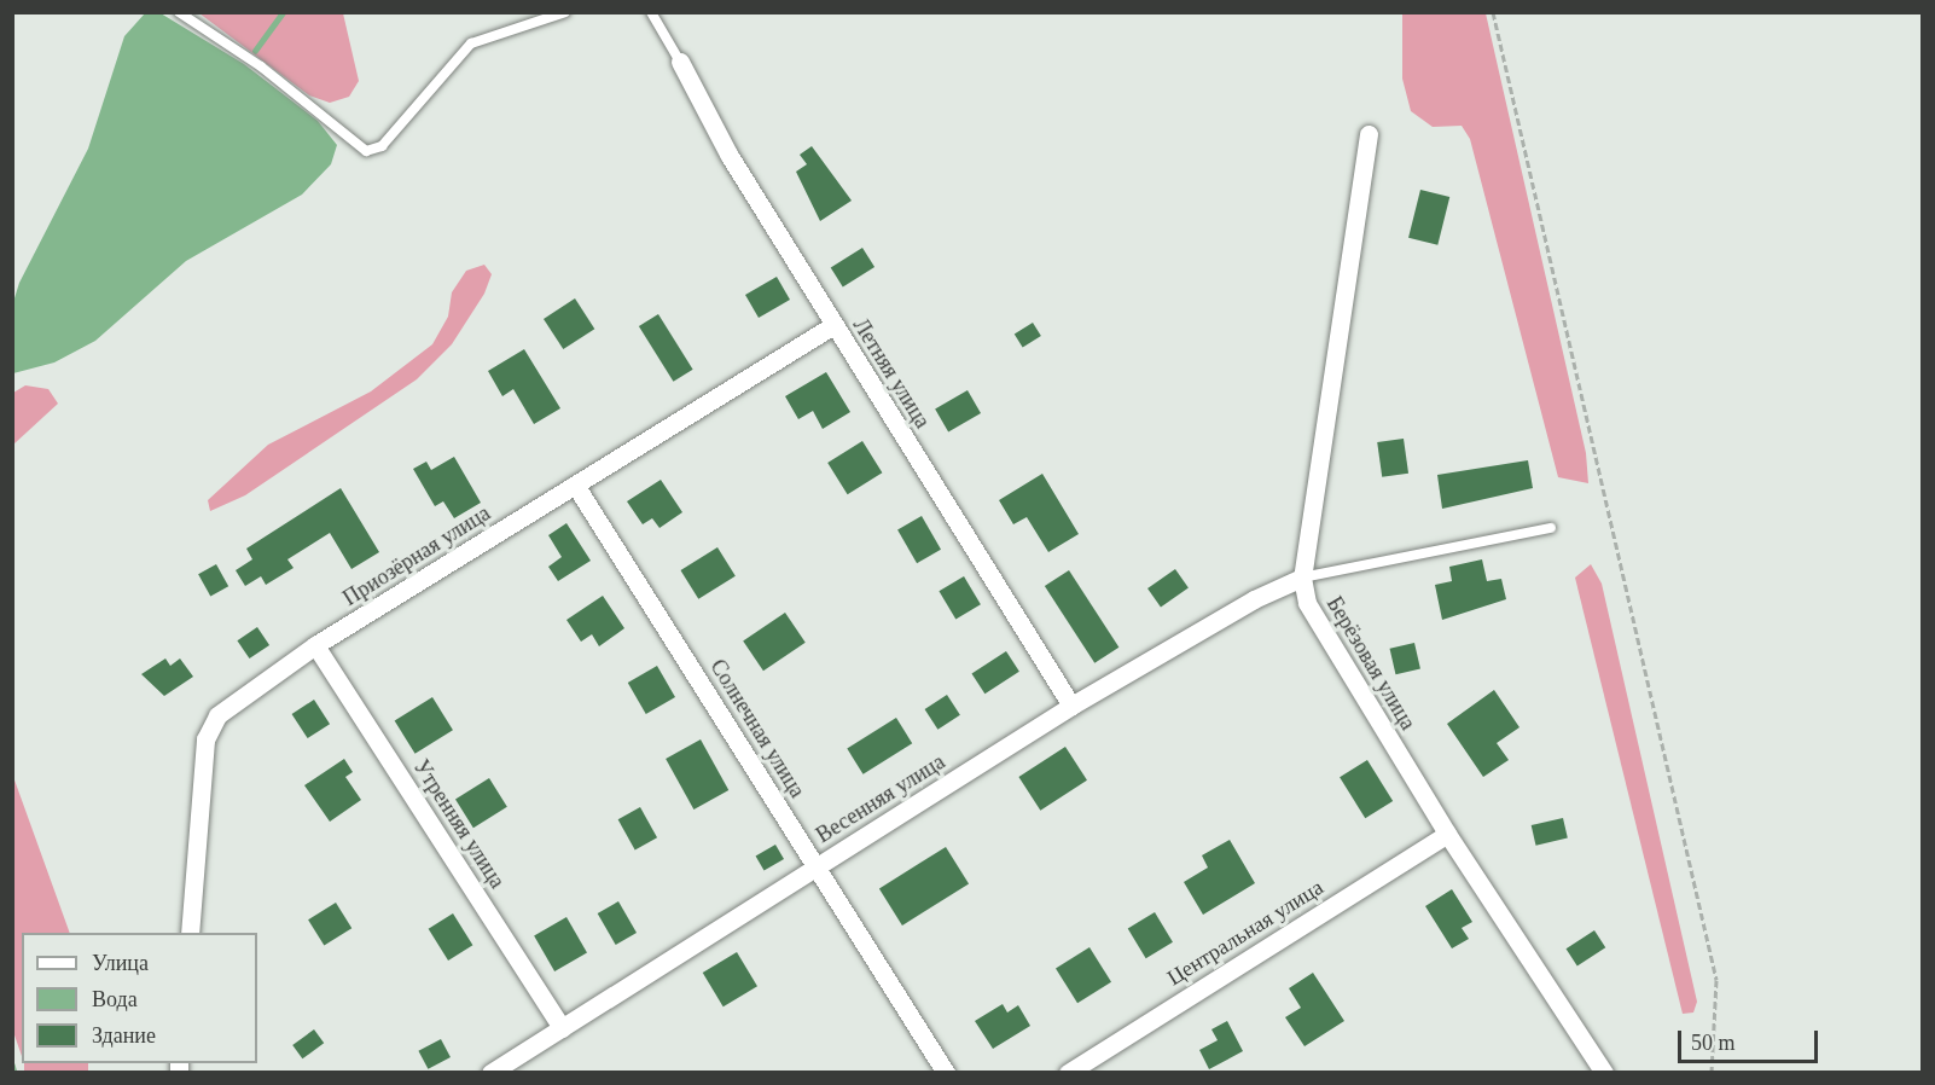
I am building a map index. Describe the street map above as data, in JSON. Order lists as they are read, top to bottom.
{
  "streets": {
    "street": [
      "Летняя улица",
      "Приозёрная улица",
      "Берёзовая улица",
      "Солнечная улица",
      "Весенняя улица",
      "Утренняя улица",
      "Центральная улица"
    ]
  },
  "crossings": [
    ["Летняя улица", "Приозёрная улица"],
    ["Летняя улица", "Весенняя улица"],
    ["Приозёрная улица", "Солнечная улица"],
    ["Приозёрная улица", "Утренняя улица"],
    ["Берёзовая улица", "Весенняя улица"],
    ["Берёзовая улица", "Центральная улица"],
    ["Солнечная улица", "Весенняя улица"],
    ["Весенняя улица", "Утренняя улица"]
  ],
  "legend": ["Улица", "Вода", "Здание"],
  "scale_bar": "50 m"
}
